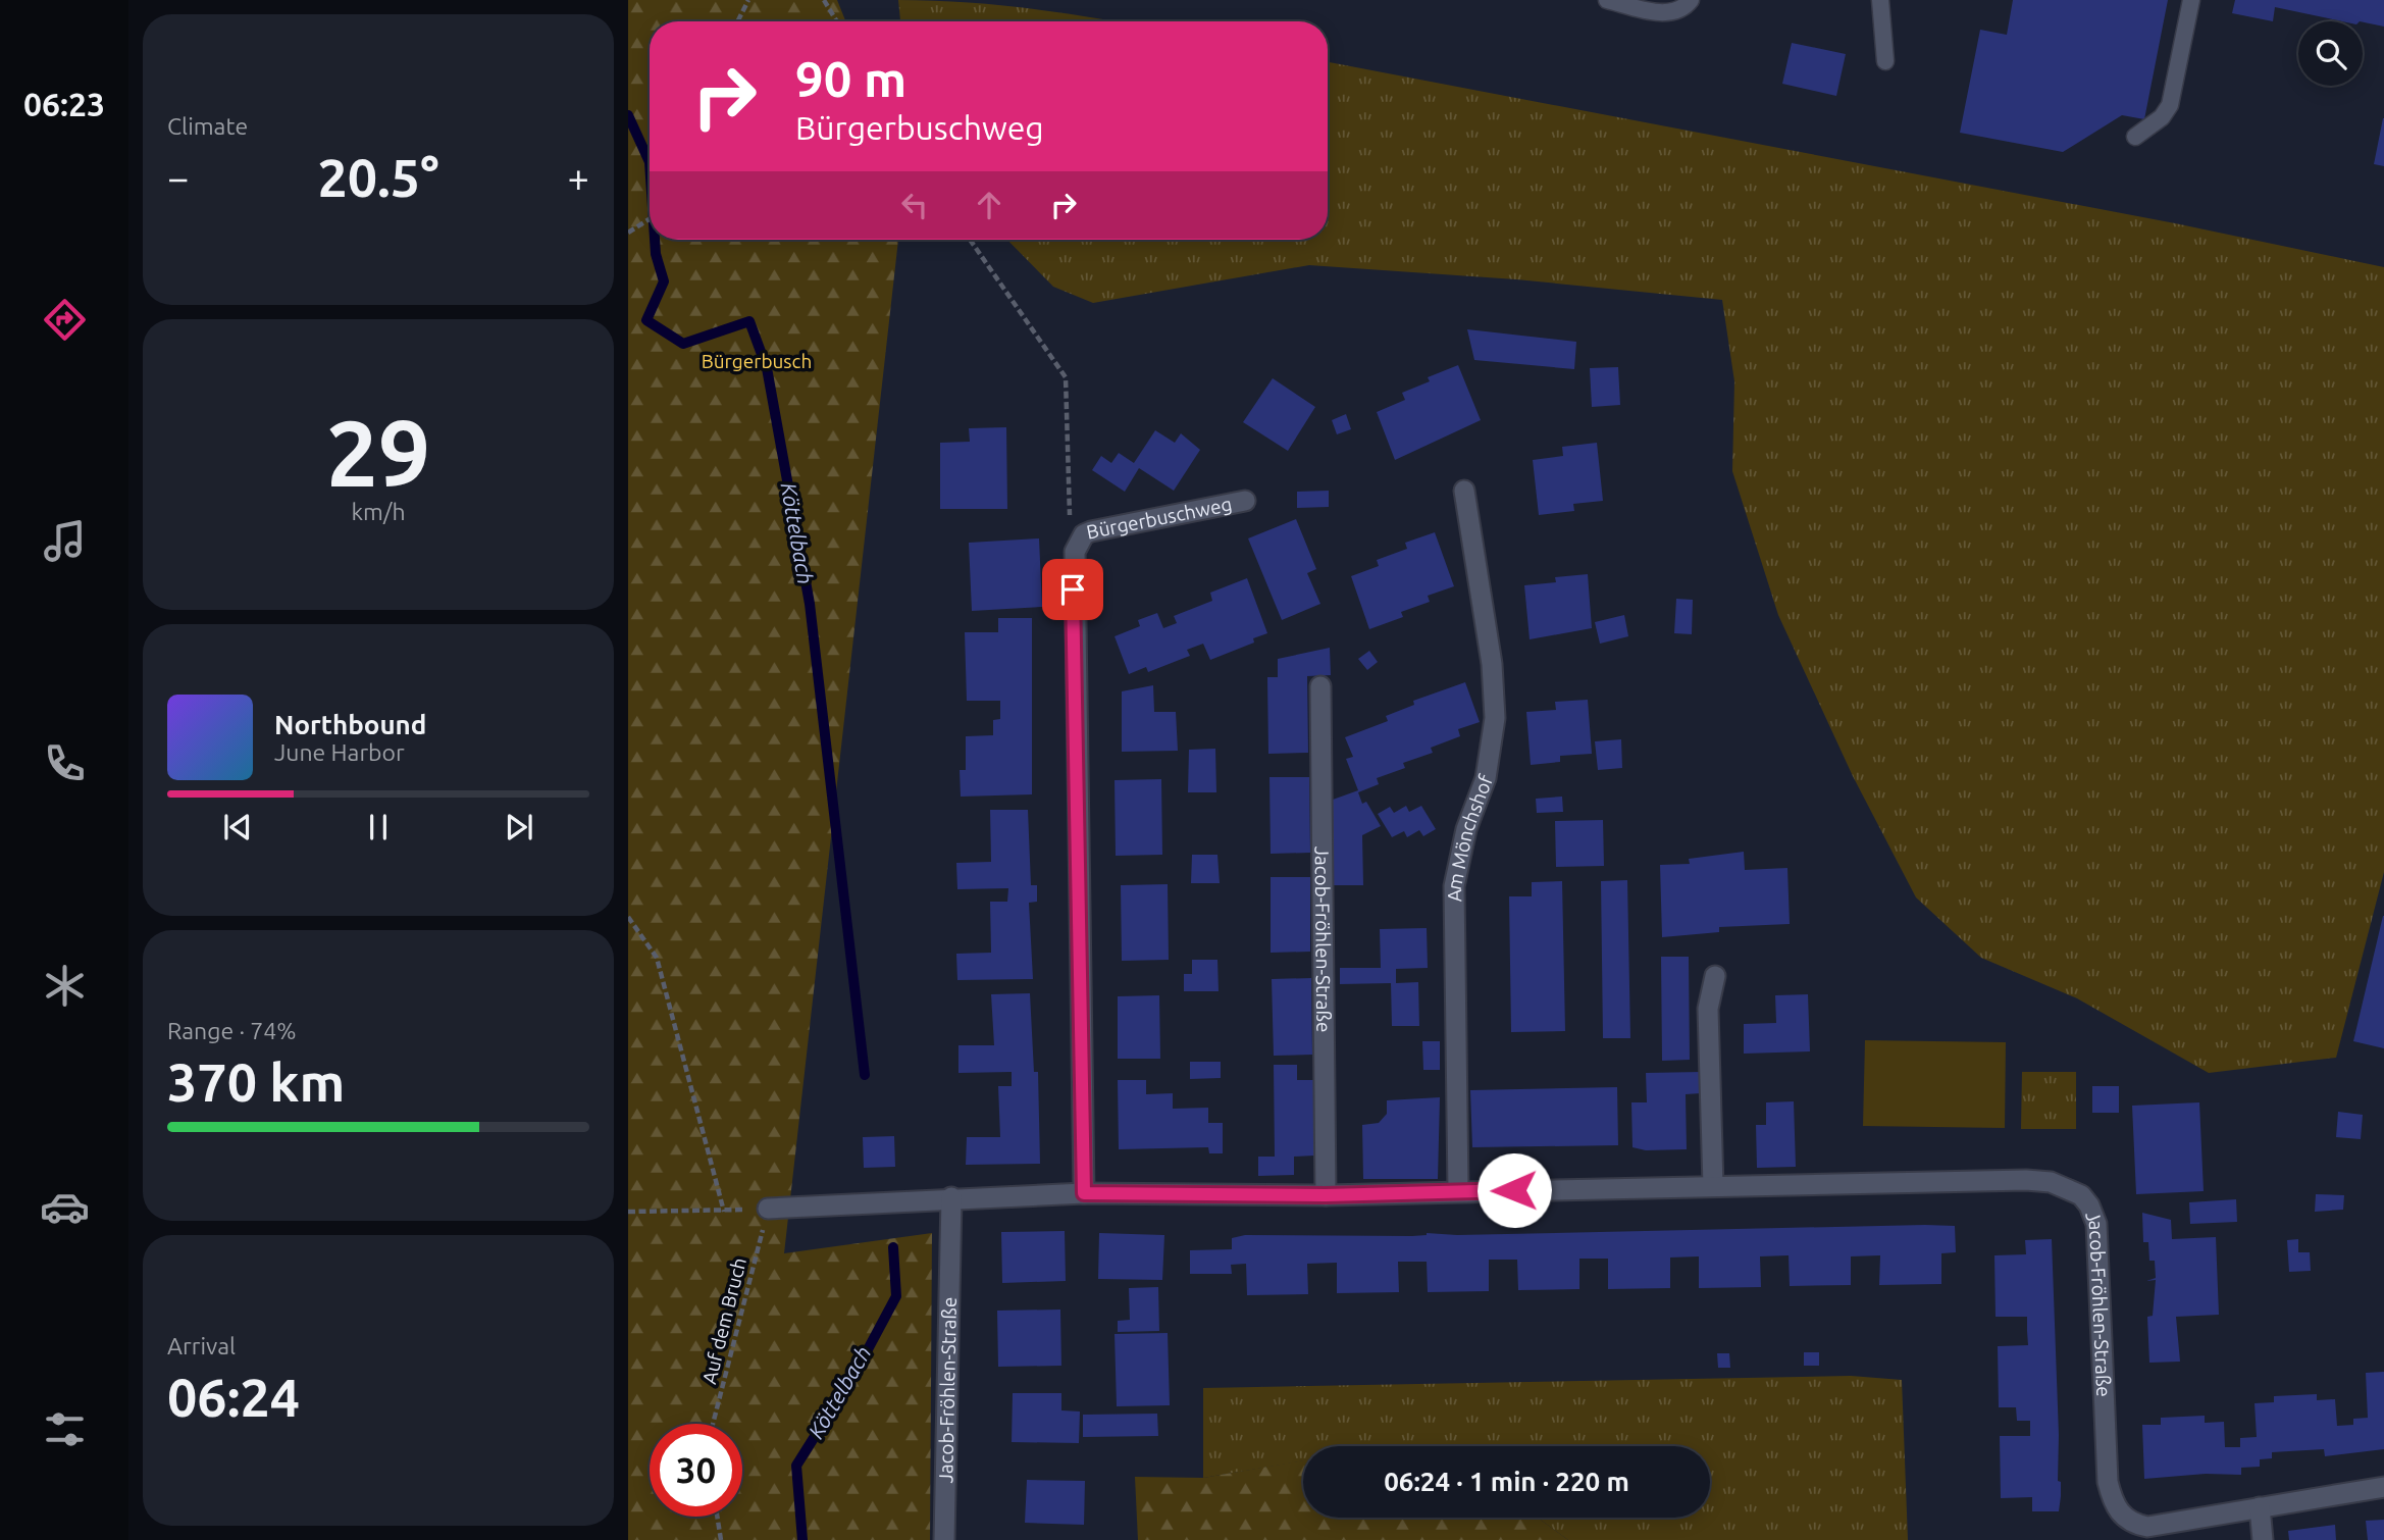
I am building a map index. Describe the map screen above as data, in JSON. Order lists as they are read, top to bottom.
{
  "streets": {
    "street": ["Bürgerbuschweg", "Am Mönchshof", "Jacob-Fröhlen-Straße"],
    "path": ["Auf dem Bruch"]
  },
  "crossings": [
    ["Bürgerbuschweg", "Jacob-Fröhlen-Straße"],
    ["Am Mönchshof", "Jacob-Fröhlen-Straße"],
    ["Jacob-Fröhlen-Straße", "Auf dem Bruch"]
  ],
  "water": ["Köttelbach"],
  "parks": ["Bürgerbusch"],
  "page": {
    "tabs": "06:23",
    "tile": [
      "Climate",
      ["29", "km/h"],
      ["Range · 74%", "370 km"],
      ["Arrival", "06:24"]
    ],
    "turn": ["90 m", "Bürgerbuschweg"],
    "heat": ["−", "20.5°", "+"],
    "song": ["Northbound", "June Harbor"],
    "limit": "30",
    "trip": "06:24 · 1 min · 220 m"
  }
}
